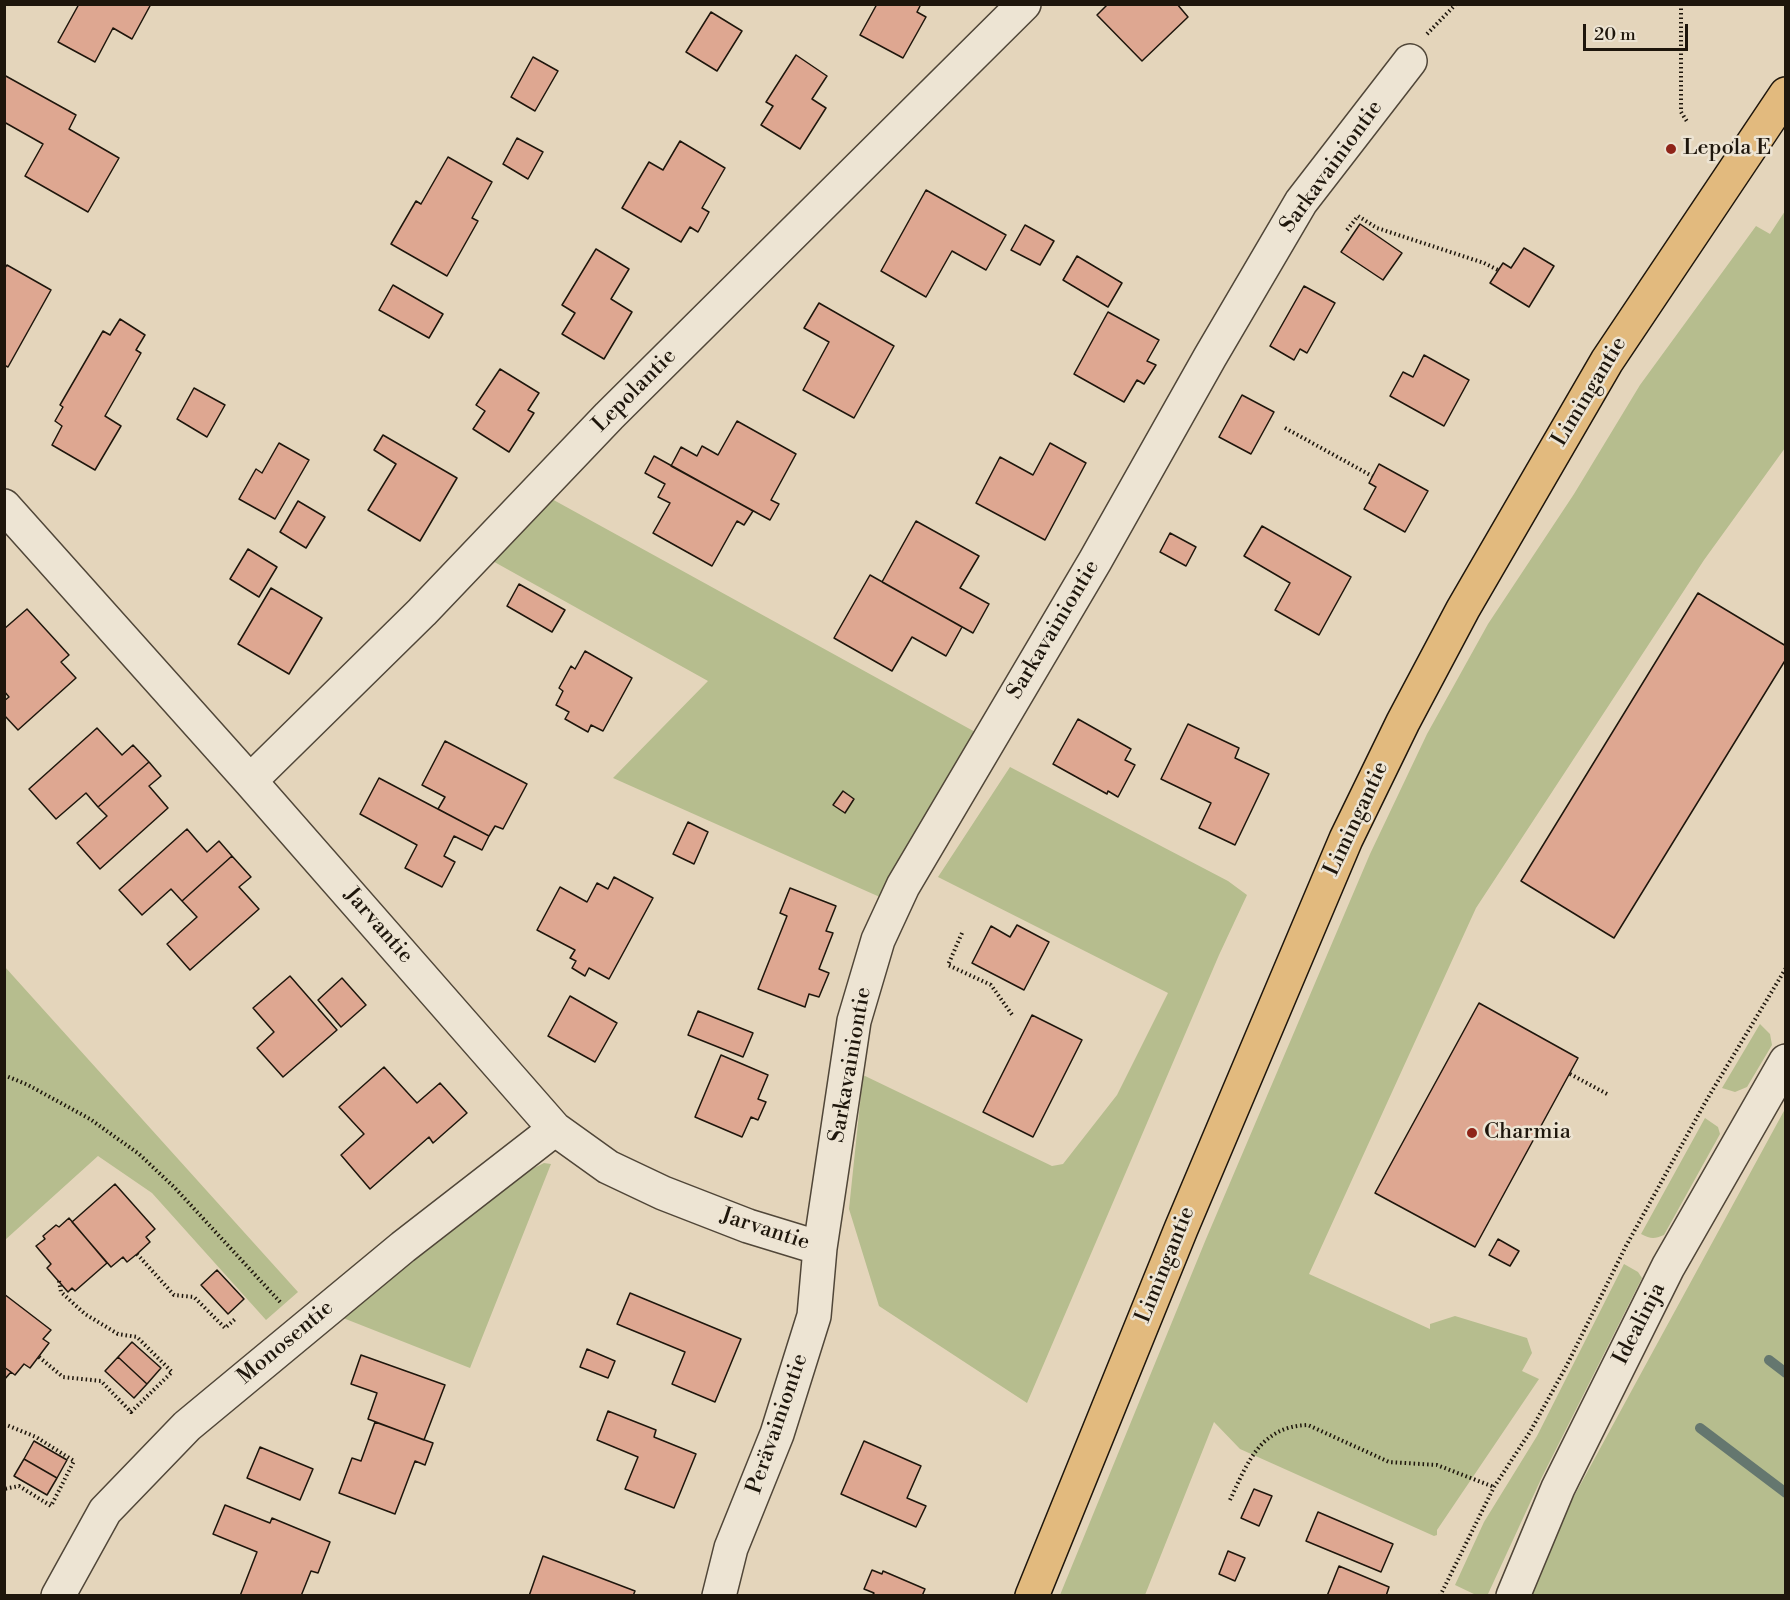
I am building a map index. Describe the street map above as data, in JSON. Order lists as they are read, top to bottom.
{
  "streets": {
    "main road": ["Limingantie"],
    "street": [
      "Sarkavainiontie",
      "Lepolantie",
      "Jarvantie",
      "Idealinja",
      "Monosentie",
      "Perävainiontie"
    ]
  },
  "crossings": [
    ["Sarkavainiontie", "Jarvantie"],
    ["Sarkavainiontie", "Perävainiontie"],
    ["Lepolantie", "Jarvantie"],
    ["Jarvantie", "Monosentie"],
    ["Jarvantie", "Perävainiontie"]
  ],
  "places": ["Lepola E", "Charmia"],
  "scale_bar": "20 m"
}
